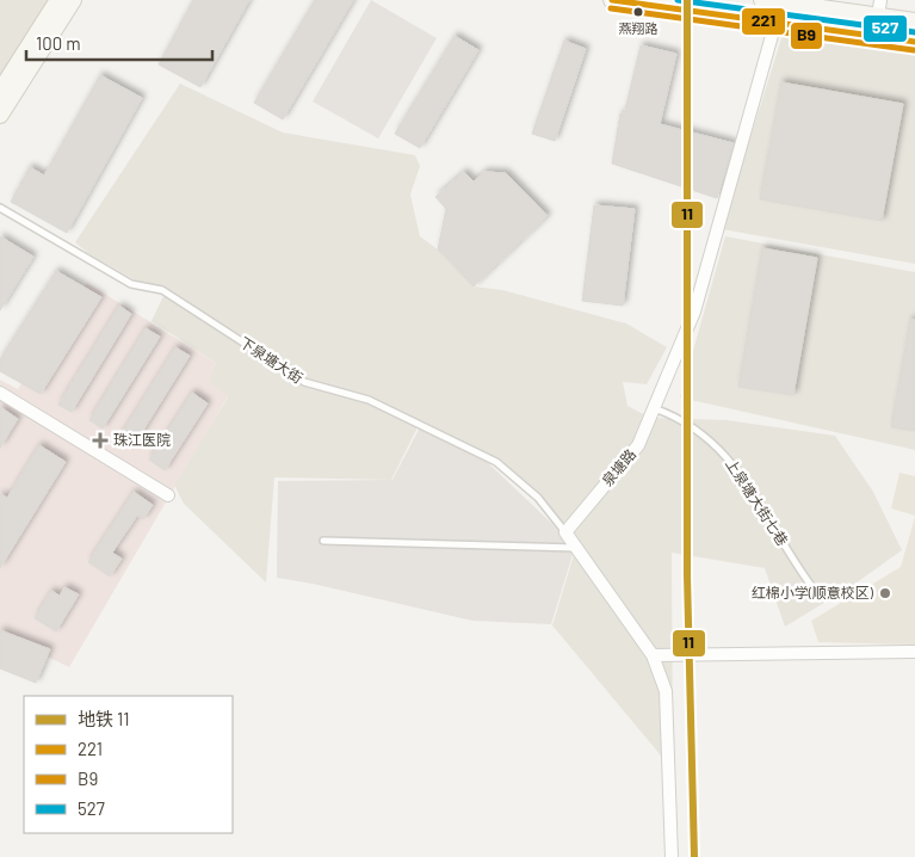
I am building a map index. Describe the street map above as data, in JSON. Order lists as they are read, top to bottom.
{
  "streets": {
    "street": ["泉塘路"],
    "lane": ["下泉塘大街", "上泉塘大街七巷"]
  },
  "crossings": [
    ["下泉塘大街", "泉塘路"],
    ["泉塘路", "上泉塘大街七巷"]
  ],
  "places": {
    "other": ["燕翔路", "红棉小学(顺意校区)"],
    "health": ["珠江医院"]
  },
  "lines": [
    "metro line 11",
    "transit line 221",
    "transit line 527",
    "transit line B9"
  ],
  "legend": [
    "地铁 11",
    "221",
    "B9",
    "527"
  ],
  "scale_bar": "100 m"
}
